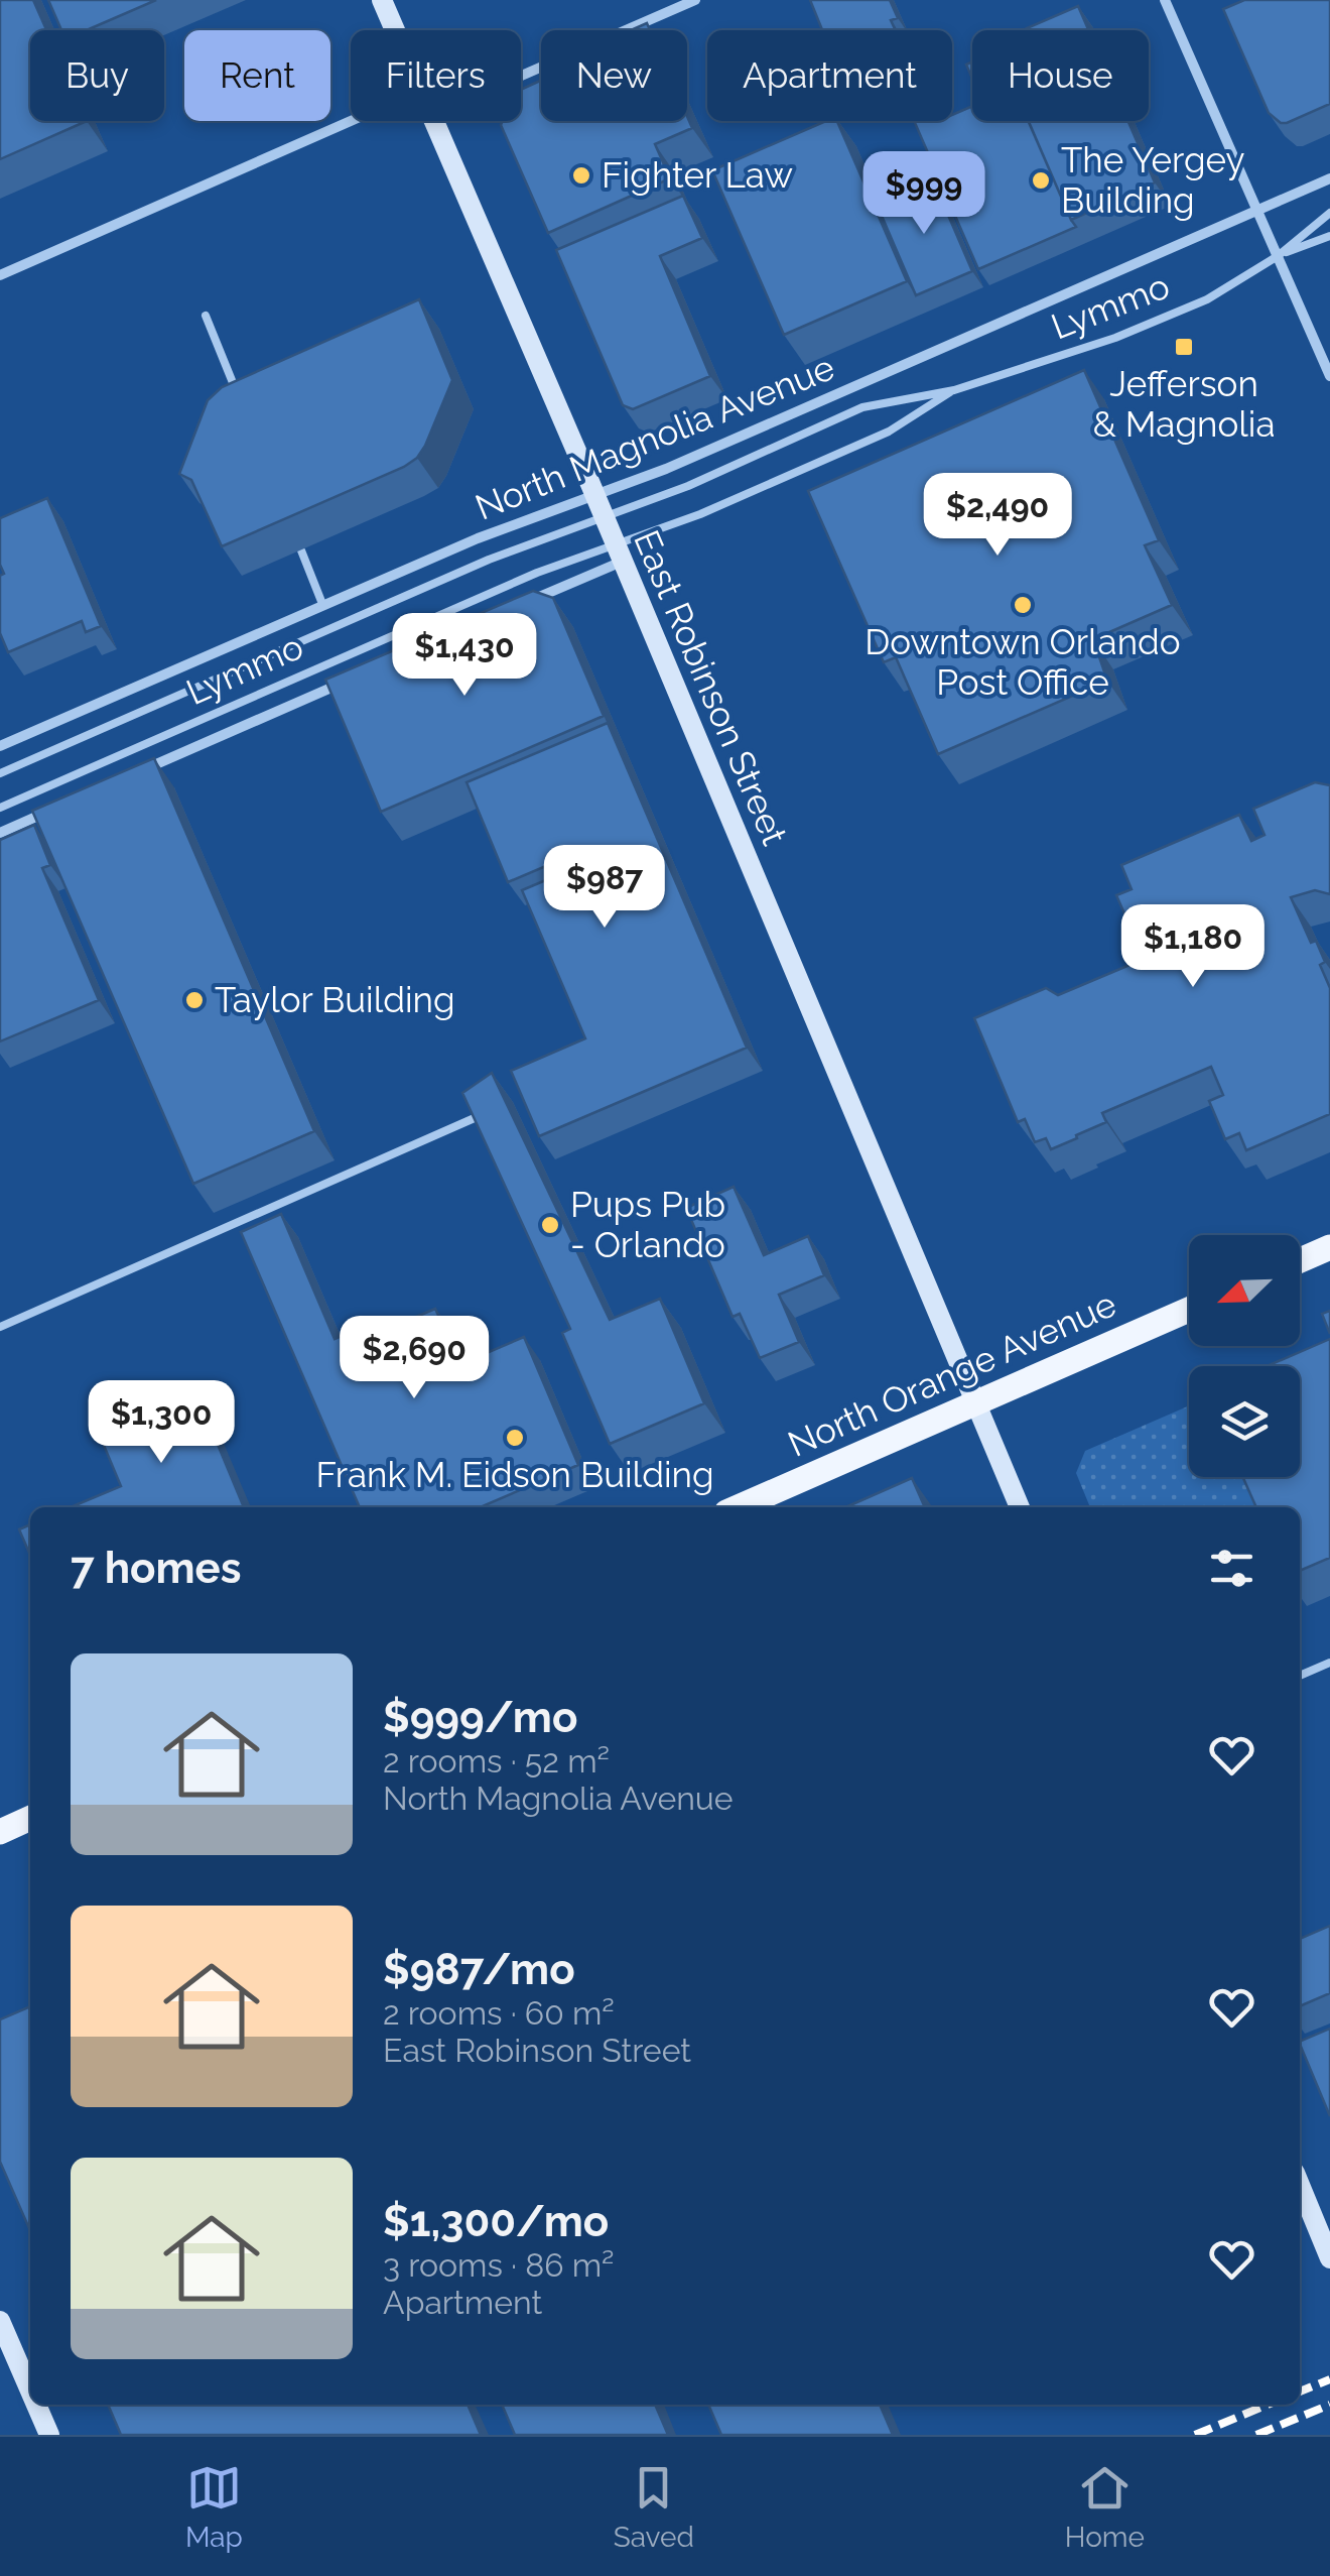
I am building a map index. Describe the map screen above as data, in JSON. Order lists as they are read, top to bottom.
{
  "streets": {
    "main road": ["East Robinson Street", "North Orange Avenue"],
    "street": ["North Magnolia Avenue"],
    "lane": ["Lymmo"]
  },
  "crossings": [
    ["Lymmo", "East Robinson Street"],
    ["North Magnolia Avenue", "East Robinson Street"],
    ["East Robinson Street", "North Orange Avenue"]
  ],
  "places": {
    "other": [
      "Fighter Law",
      "The Yergey Building",
      "Downtown Orlando Post Office",
      "Taylor Building",
      "Pups Pub - Orlando",
      "Frank M. Eidson Building"
    ],
    "transit": ["Jefferson & Magnolia"]
  },
  "north": "bottom left",
  "page": {
    "chip": [
      "Buy",
      "Rent",
      "Filters",
      "New",
      "Apartment",
      "House"
    ],
    "price": [
      "$999",
      "$2,490",
      "$1,430",
      "$987",
      "$1,180",
      "$2,690",
      "$1,300"
    ],
    "heading": "7 homes",
    "list": [
      {
        "name": "$999/mo",
        "note": "2 rooms · 52 m² · North Magnolia Avenue"
      },
      {
        "name": "$987/mo",
        "note": "2 rooms · 60 m² · East Robinson Street"
      },
      {
        "name": "$1,300/mo",
        "note": "3 rooms · 86 m² · Apartment"
      }
    ],
    "tabs": ["Map", "Saved", "Home"]
  }
}
